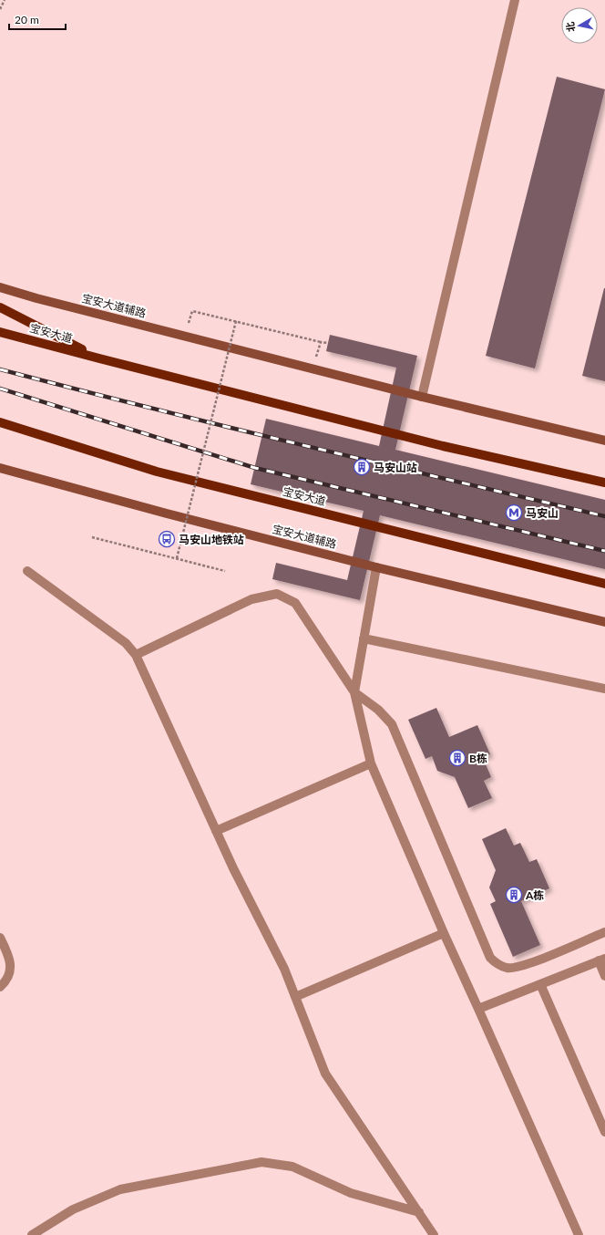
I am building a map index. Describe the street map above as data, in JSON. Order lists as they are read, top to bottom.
{
  "streets": {
    "main road": ["宝安大道辅路", "宝安大道"]
  },
  "places": {
    "building": ["马安山站", "B栋", "A栋"],
    "metro station": ["马安山"],
    "bus stop": ["马安山地铁站"]
  },
  "scale_bar": "20 m",
  "north": "left"
}
